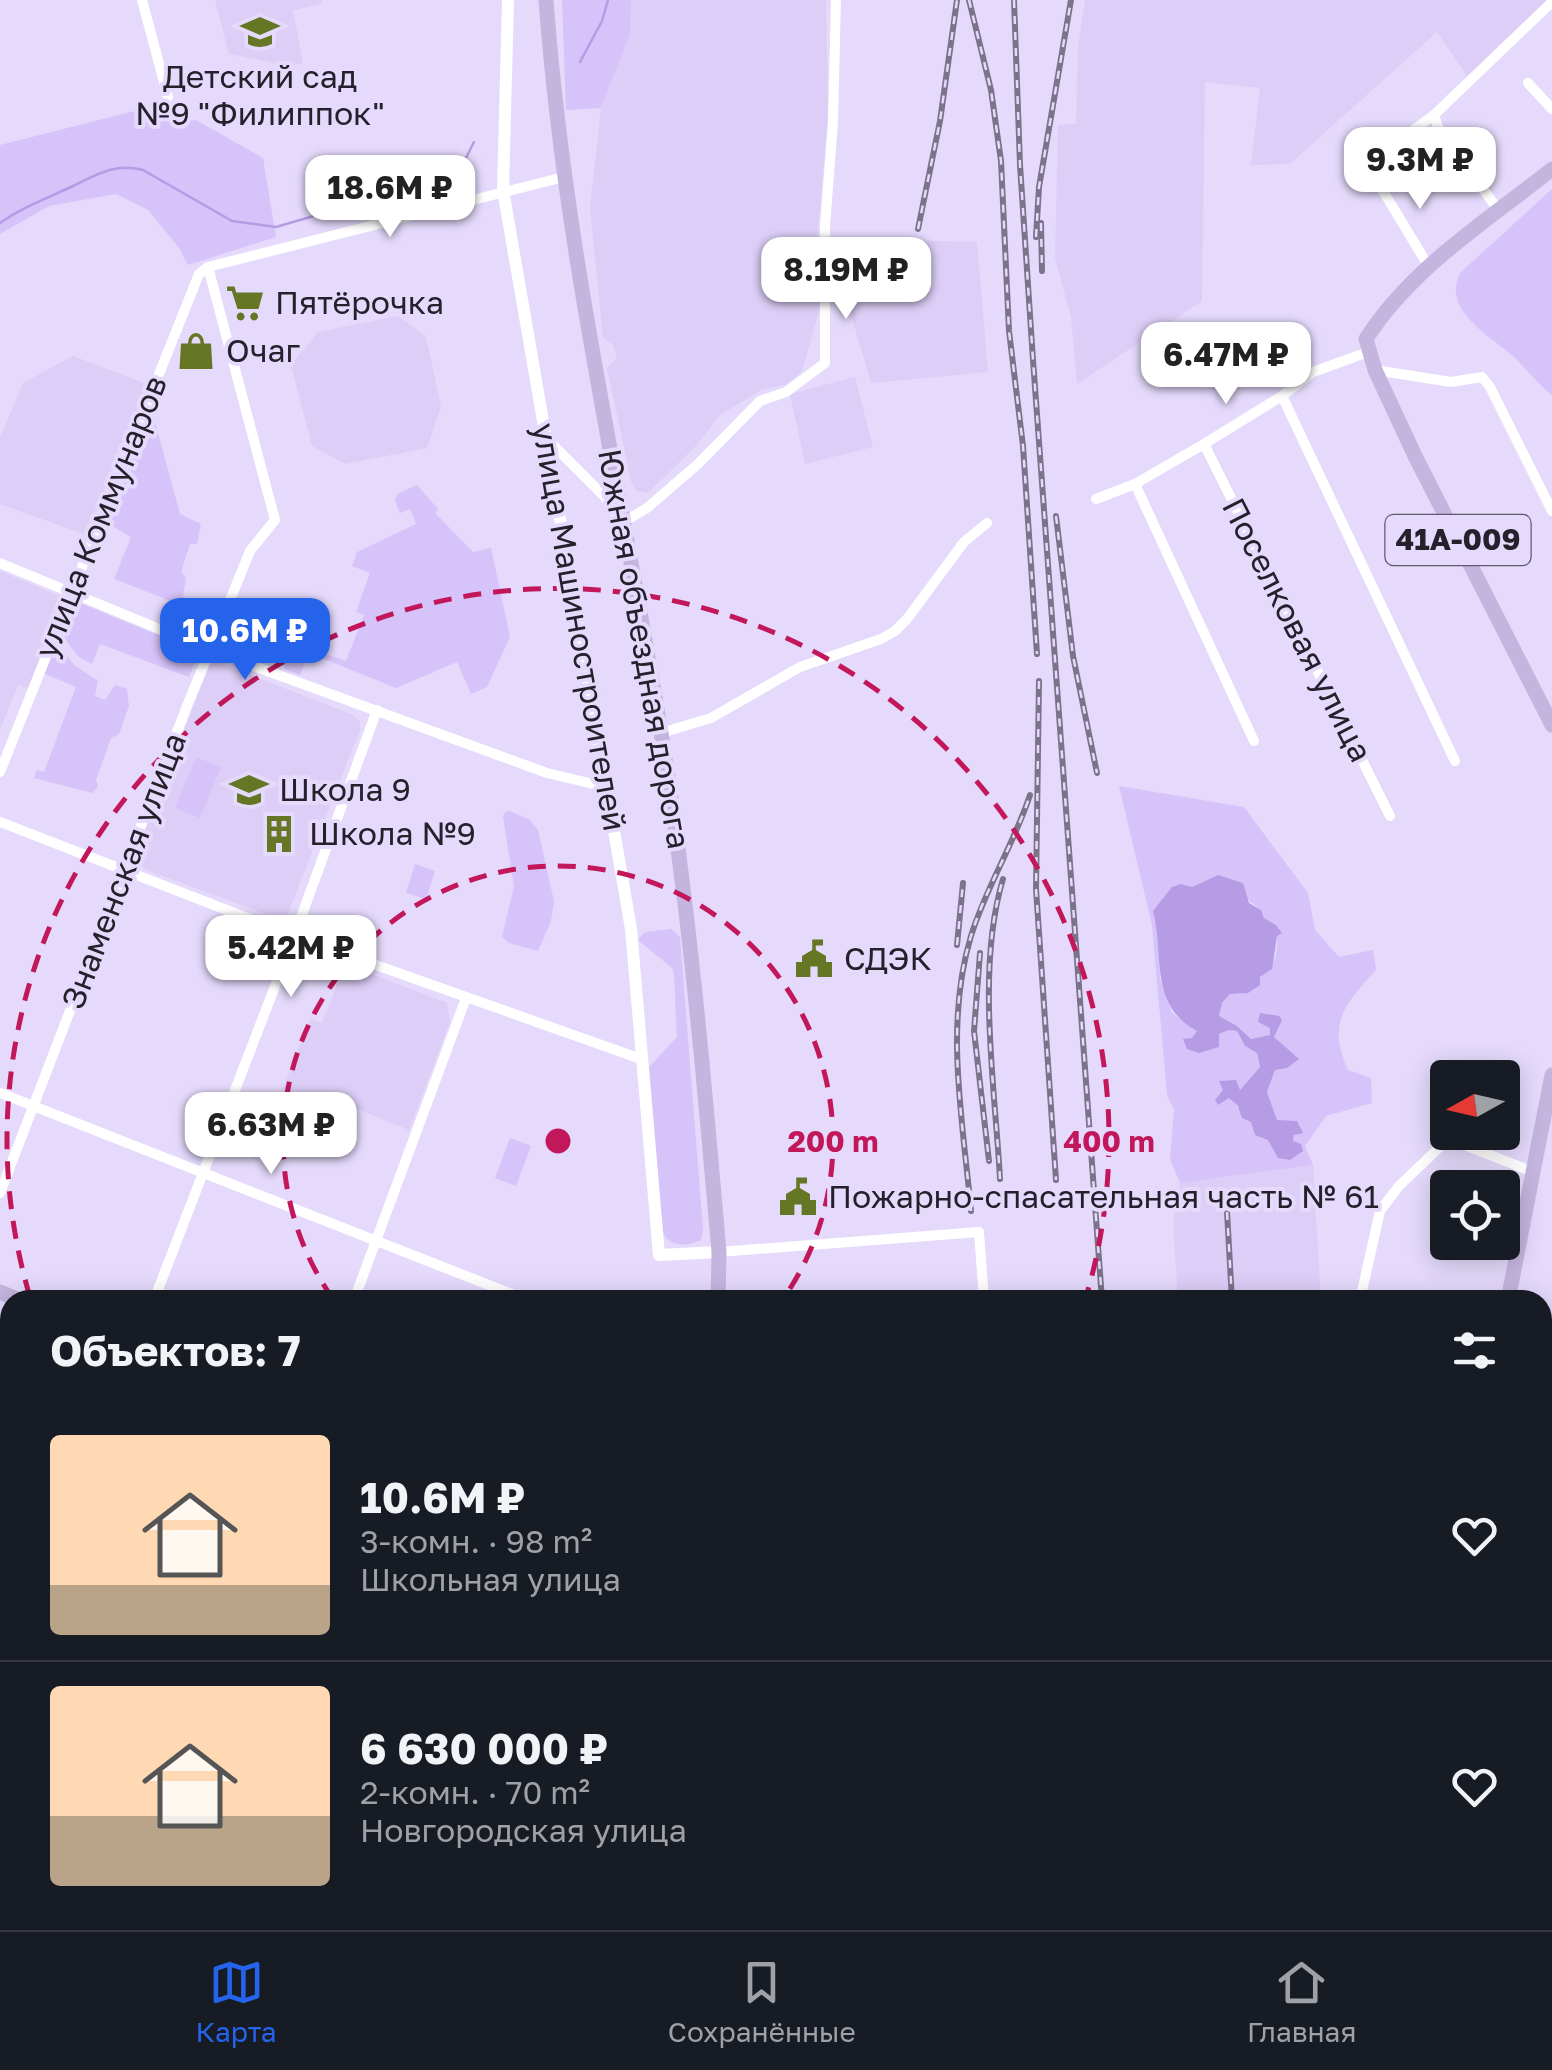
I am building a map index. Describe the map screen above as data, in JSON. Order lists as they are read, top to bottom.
{
  "streets": {
    "main road": ["41А-009", "Южная объездная дорога"],
    "street": [
      "улица Коммунаров",
      "улица Машиностроителей",
      "Поселковая улица",
      "Знаменская улица"
    ]
  },
  "crossings": [
    ["улица Коммунаров", "Знаменская улица"],
    ["улица Машиностроителей", "Южная объездная дорога"]
  ],
  "places": {
    "school or university": ["Детский сад №9 \"Филиппок\"", "Школа 9"],
    "supermarket": ["Пятёрочка"],
    "shop": ["Очаг"],
    "building": ["Школа №9"],
    "public building": ["СДЭК", "Пожарно-спасательная часть № 61"]
  },
  "north": "left",
  "page": {
    "price": [
      "9.3M ₽",
      "18.6M ₽",
      "8.19M ₽",
      "6.47M ₽",
      "10.6M ₽",
      "5.42M ₽",
      "6.63M ₽"
    ],
    "heading": "Объектов: 7",
    "list": [
      {
        "name": "10.6M ₽",
        "note": "3-комн. · 98 m² · Школьная улица"
      },
      {
        "name": "6 630 000 ₽",
        "note": "2-комн. · 70 m² · Новгородская улица"
      }
    ],
    "tabs": ["Карта", "Сохранённые", "Главная"]
  },
  "rings": ["200 m", "400 m"]
}
